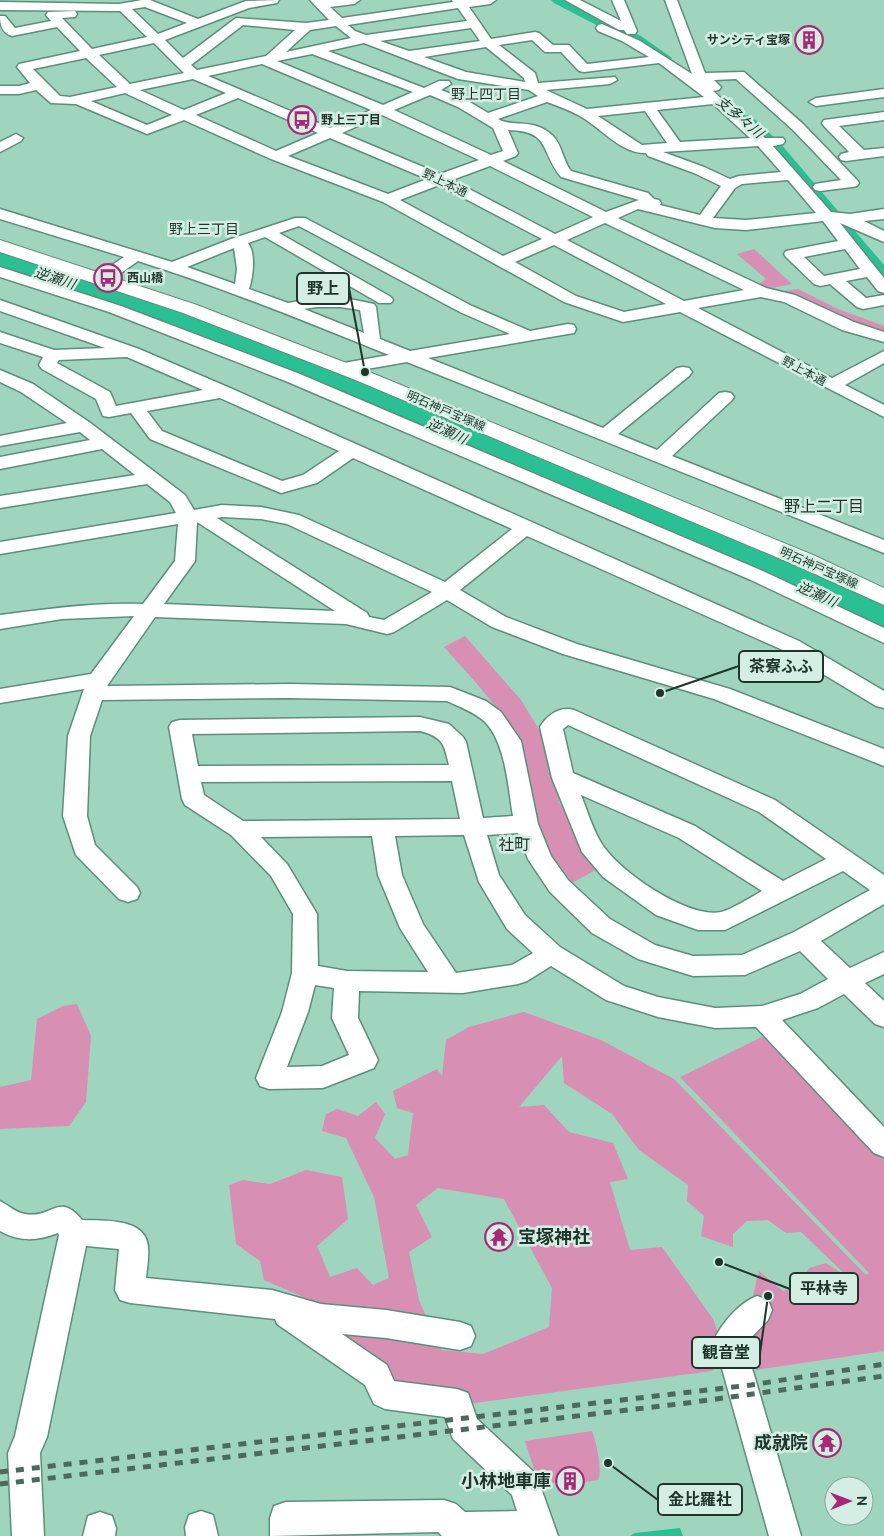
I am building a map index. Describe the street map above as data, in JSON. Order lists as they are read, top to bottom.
{
  "streets": {
    "main road": ["明石神戸宝塚線"],
    "street": ["野上本通"]
  },
  "districts": [
    "野上四丁目",
    "野上三丁目",
    "野上二丁目",
    "社町"
  ],
  "water": ["支多々川", "逆瀬川"],
  "places": {
    "building": ["サンシティ宝塚", "小林地車庫"],
    "bus stop": ["野上三丁目", "西山橋"],
    "other": [
      "野上",
      "茶寮ふふ",
      "平林寺",
      "観音堂",
      "金比羅社"
    ],
    "temple": ["宝塚神社", "成就院"]
  },
  "north": "right"
}
